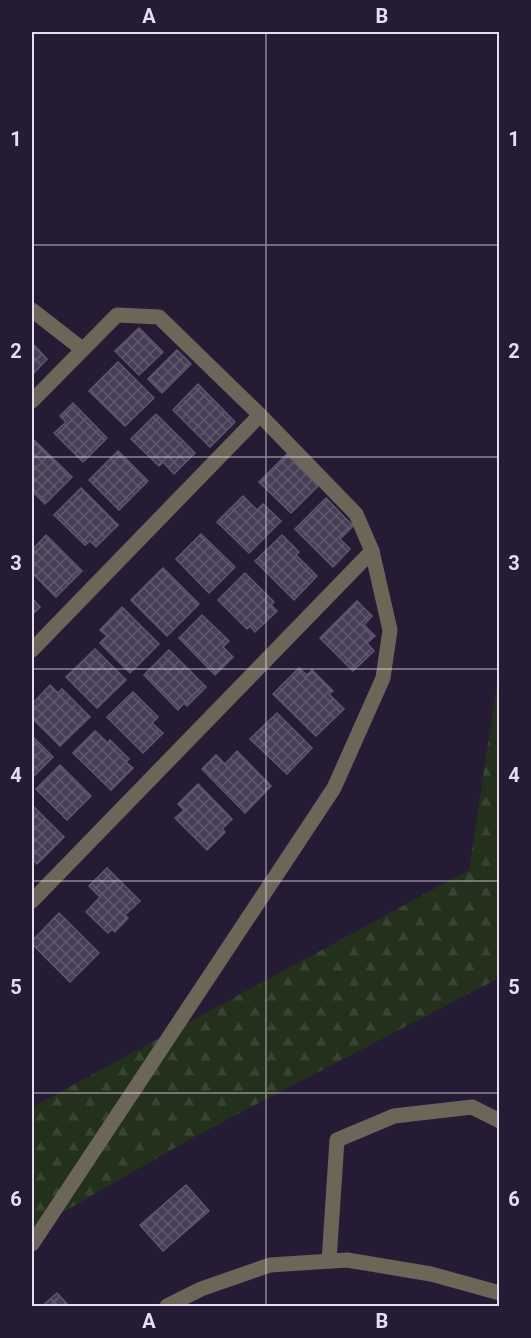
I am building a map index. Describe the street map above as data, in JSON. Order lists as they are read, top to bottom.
{
  "grid": {
    "columns": ["A", "B"],
    "rows": [
      "1",
      "2",
      "3",
      "4",
      "5",
      "6"
    ]
  }
}
